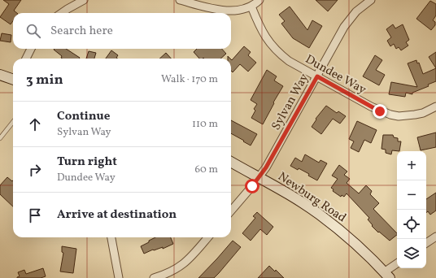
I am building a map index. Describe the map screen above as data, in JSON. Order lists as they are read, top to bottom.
{
  "streets": {
    "main road": ["Newburg Road"],
    "street": ["Dundee Way", "Sylvan Way"]
  },
  "crossings": [
    ["Dundee Way", "Sylvan Way"],
    ["Sylvan Way", "Newburg Road"]
  ],
  "page": {
    "search": "Search here",
    "heading": ["3 min", "Walk · 170 m"],
    "list": [
      ["Continue", "Sylvan Way", "110 m"],
      ["Turn right", "Dundee Way", "60 m"],
      "Arrive at destination"
    ],
    "map_buttons": ["+", "−"]
  }
}
